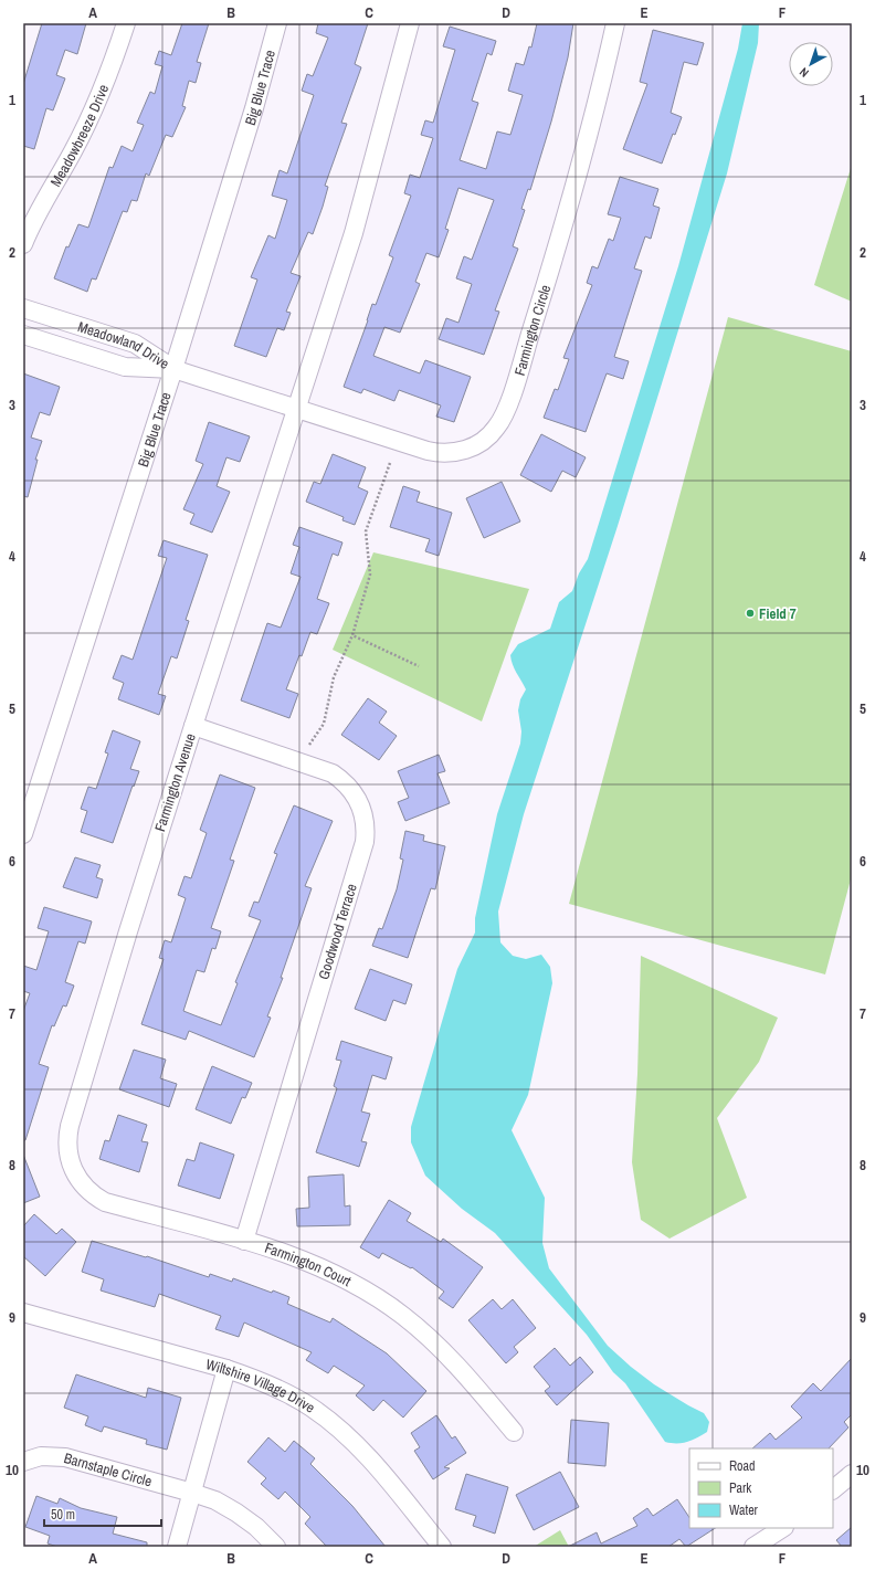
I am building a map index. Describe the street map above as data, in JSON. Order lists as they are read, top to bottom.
{
  "streets": {
    "street": [
      "Big Blue Trace",
      "Meadowbreeze Drive",
      "Farmington Circle",
      "Meadowland Drive",
      "Farmington Avenue",
      "Goodwood Terrace",
      "Farmington Court",
      "Wiltshire Village Drive",
      "Barnstaple Circle"
    ]
  },
  "crossings": [
    ["Big Blue Trace", "Farmington Circle"],
    ["Big Blue Trace", "Meadowland Drive"],
    ["Farmington Circle", "Meadowland Drive"],
    ["Farmington Circle", "Farmington Avenue"],
    ["Farmington Avenue", "Goodwood Terrace"],
    ["Farmington Avenue", "Farmington Court"],
    ["Goodwood Terrace", "Farmington Court"]
  ],
  "places": ["Field 7"],
  "legend": ["Road", "Park", "Water"],
  "scale_bar": "50 m",
  "north": "bottom left",
  "grid": {
    "columns": [
      "A",
      "B",
      "C",
      "D",
      "E",
      "F"
    ],
    "rows": [
      "1",
      "2",
      "3",
      "4",
      "5",
      "6",
      "7",
      "8",
      "9",
      "10"
    ]
  }
}
